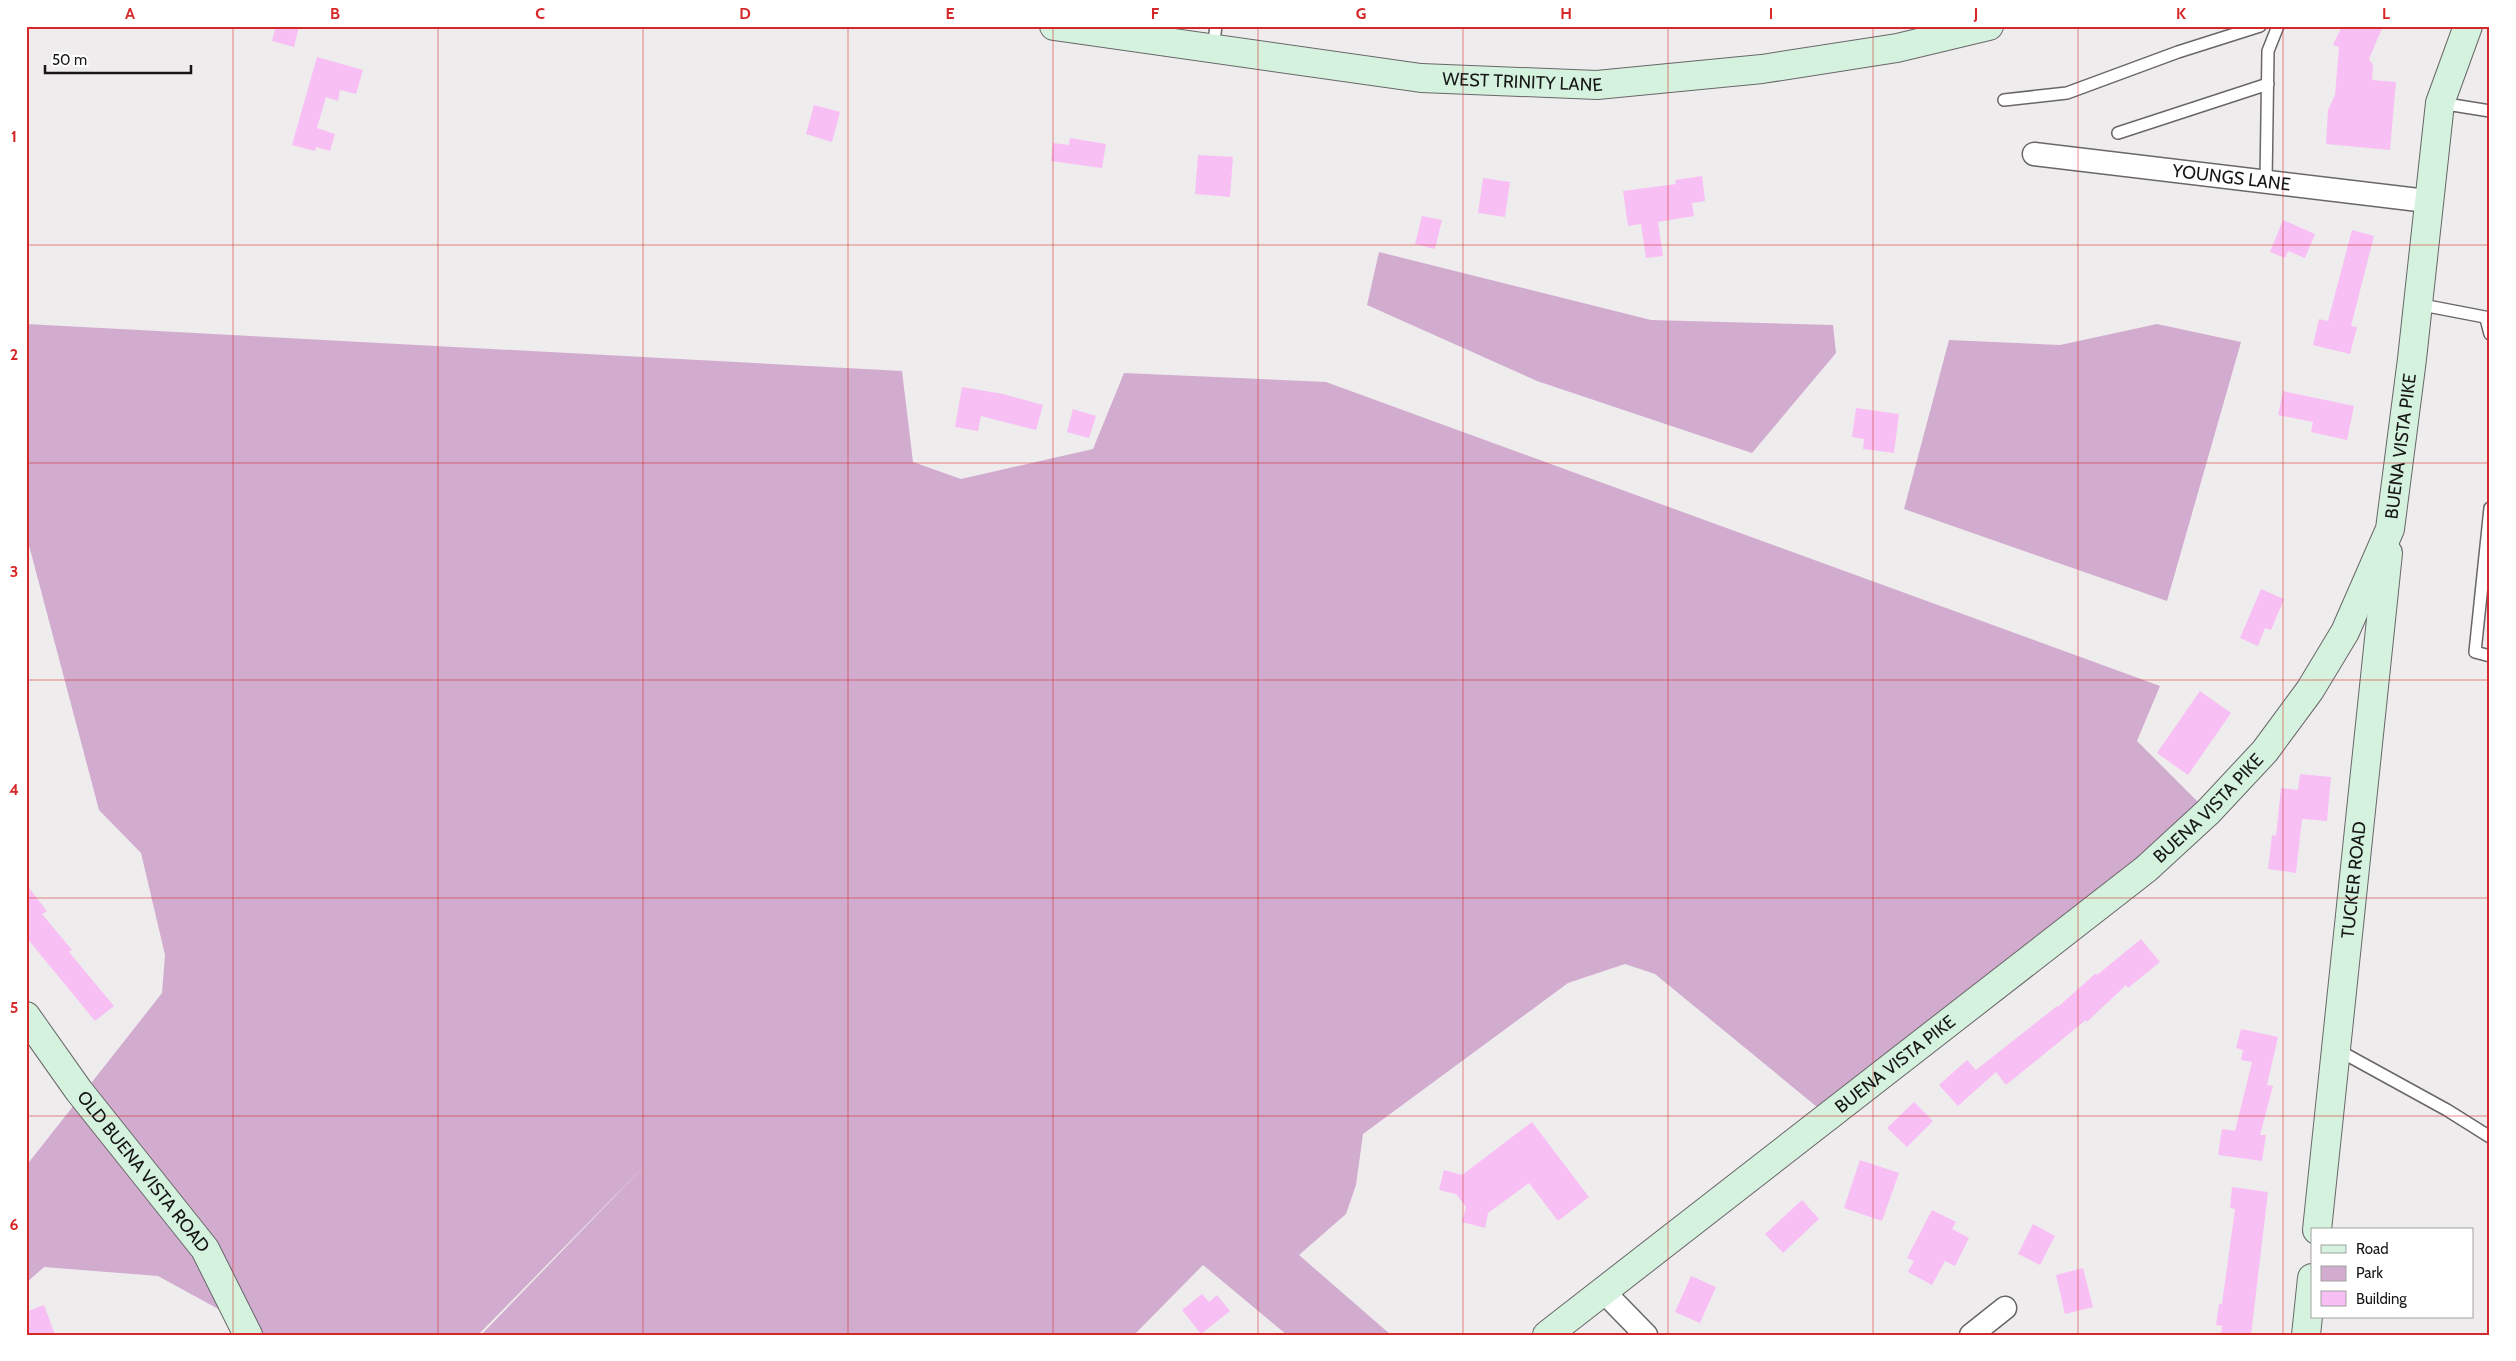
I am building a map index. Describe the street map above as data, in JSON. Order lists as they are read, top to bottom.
{
  "streets": {
    "main road": [
      "WEST TRINITY LANE",
      "BUENA VISTA PIKE",
      "TUCKER ROAD",
      "OLD BUENA VISTA ROAD"
    ],
    "street": ["YOUNGS LANE"]
  },
  "crossings": [
    ["YOUNGS LANE", "BUENA VISTA PIKE"],
    ["BUENA VISTA PIKE", "TUCKER ROAD"]
  ],
  "legend": ["Road", "Park", "Building"],
  "scale_bar": "50 m",
  "grid": {
    "columns": [
      "A",
      "B",
      "C",
      "D",
      "E",
      "F",
      "G",
      "H",
      "I",
      "J",
      "K",
      "L"
    ],
    "rows": [
      "1",
      "2",
      "3",
      "4",
      "5",
      "6"
    ]
  }
}
